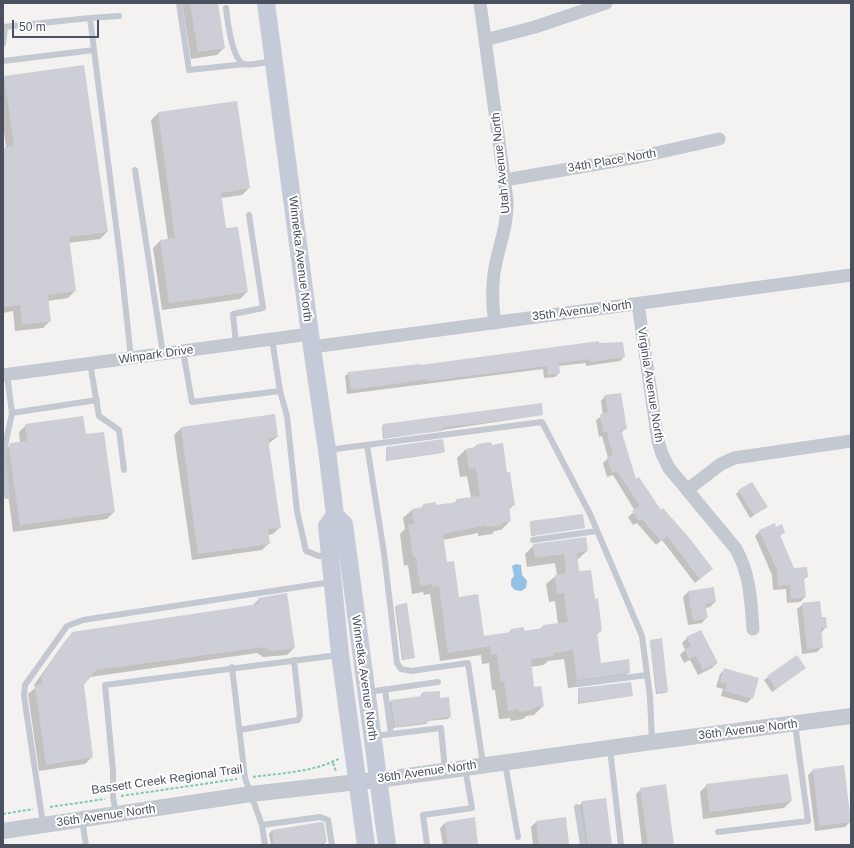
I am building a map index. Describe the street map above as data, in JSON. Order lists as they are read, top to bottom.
{
  "streets": {
    "main road": ["Winnetka Avenue North"],
    "street": [
      "34th Place North",
      "Utah Avenue North",
      "35th Avenue North",
      "Winpark Drive",
      "Virginia Avenue North",
      "36th Avenue North"
    ],
    "path": ["Bassett Creek Regional Trail"]
  },
  "crossings": [
    ["34th Place North", "Utah Avenue North"],
    ["Utah Avenue North", "35th Avenue North"],
    ["Winnetka Avenue North", "35th Avenue North"],
    ["Winnetka Avenue North", "Winpark Drive"],
    ["Winnetka Avenue North", "36th Avenue North"],
    ["35th Avenue North", "Winpark Drive"],
    ["35th Avenue North", "Virginia Avenue North"]
  ],
  "scale_bar": "50 m"
}
